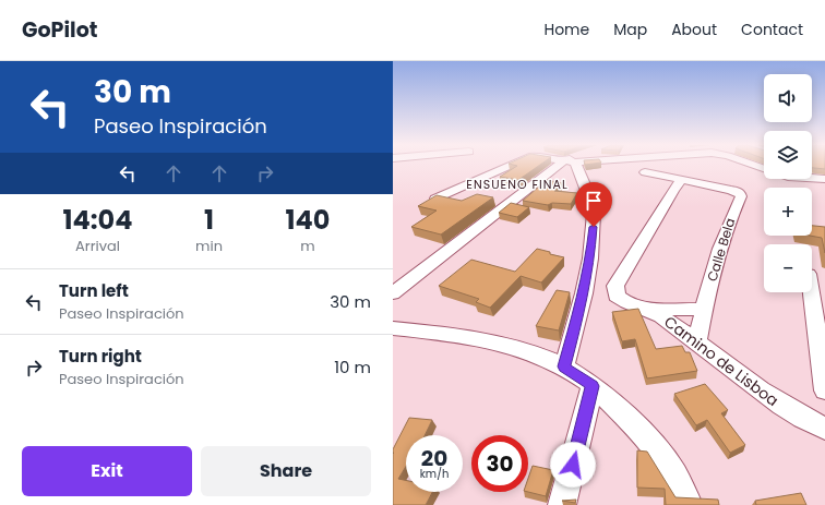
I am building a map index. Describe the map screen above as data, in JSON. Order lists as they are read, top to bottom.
{
  "streets": {
    "street": ["Calle Bela", "Camino de Lisboa"]
  },
  "crossings": [
    ["Calle Bela", "Camino de Lisboa"]
  ],
  "districts": ["ENSUENO FINAL"],
  "page": {
    "header": "GoPilot",
    "nav": [
      "Home",
      "Map",
      "About",
      "Contact"
    ],
    "turn": ["30 m", "Paseo Inspiración"],
    "map_buttons": ["+", "−"],
    "eta": [
      "14:04",
      "Arrival",
      "1",
      "min",
      "140",
      "m"
    ],
    "list": [
      {
        "name": "Turn left",
        "note": "Paseo Inspiración",
        "value": "30 m"
      },
      {
        "name": "Turn right",
        "note": "Paseo Inspiración",
        "value": "10 m"
      }
    ],
    "speed": "20 km/h",
    "limit": "30",
    "buttons": ["Exit", "Share"]
  }
}
